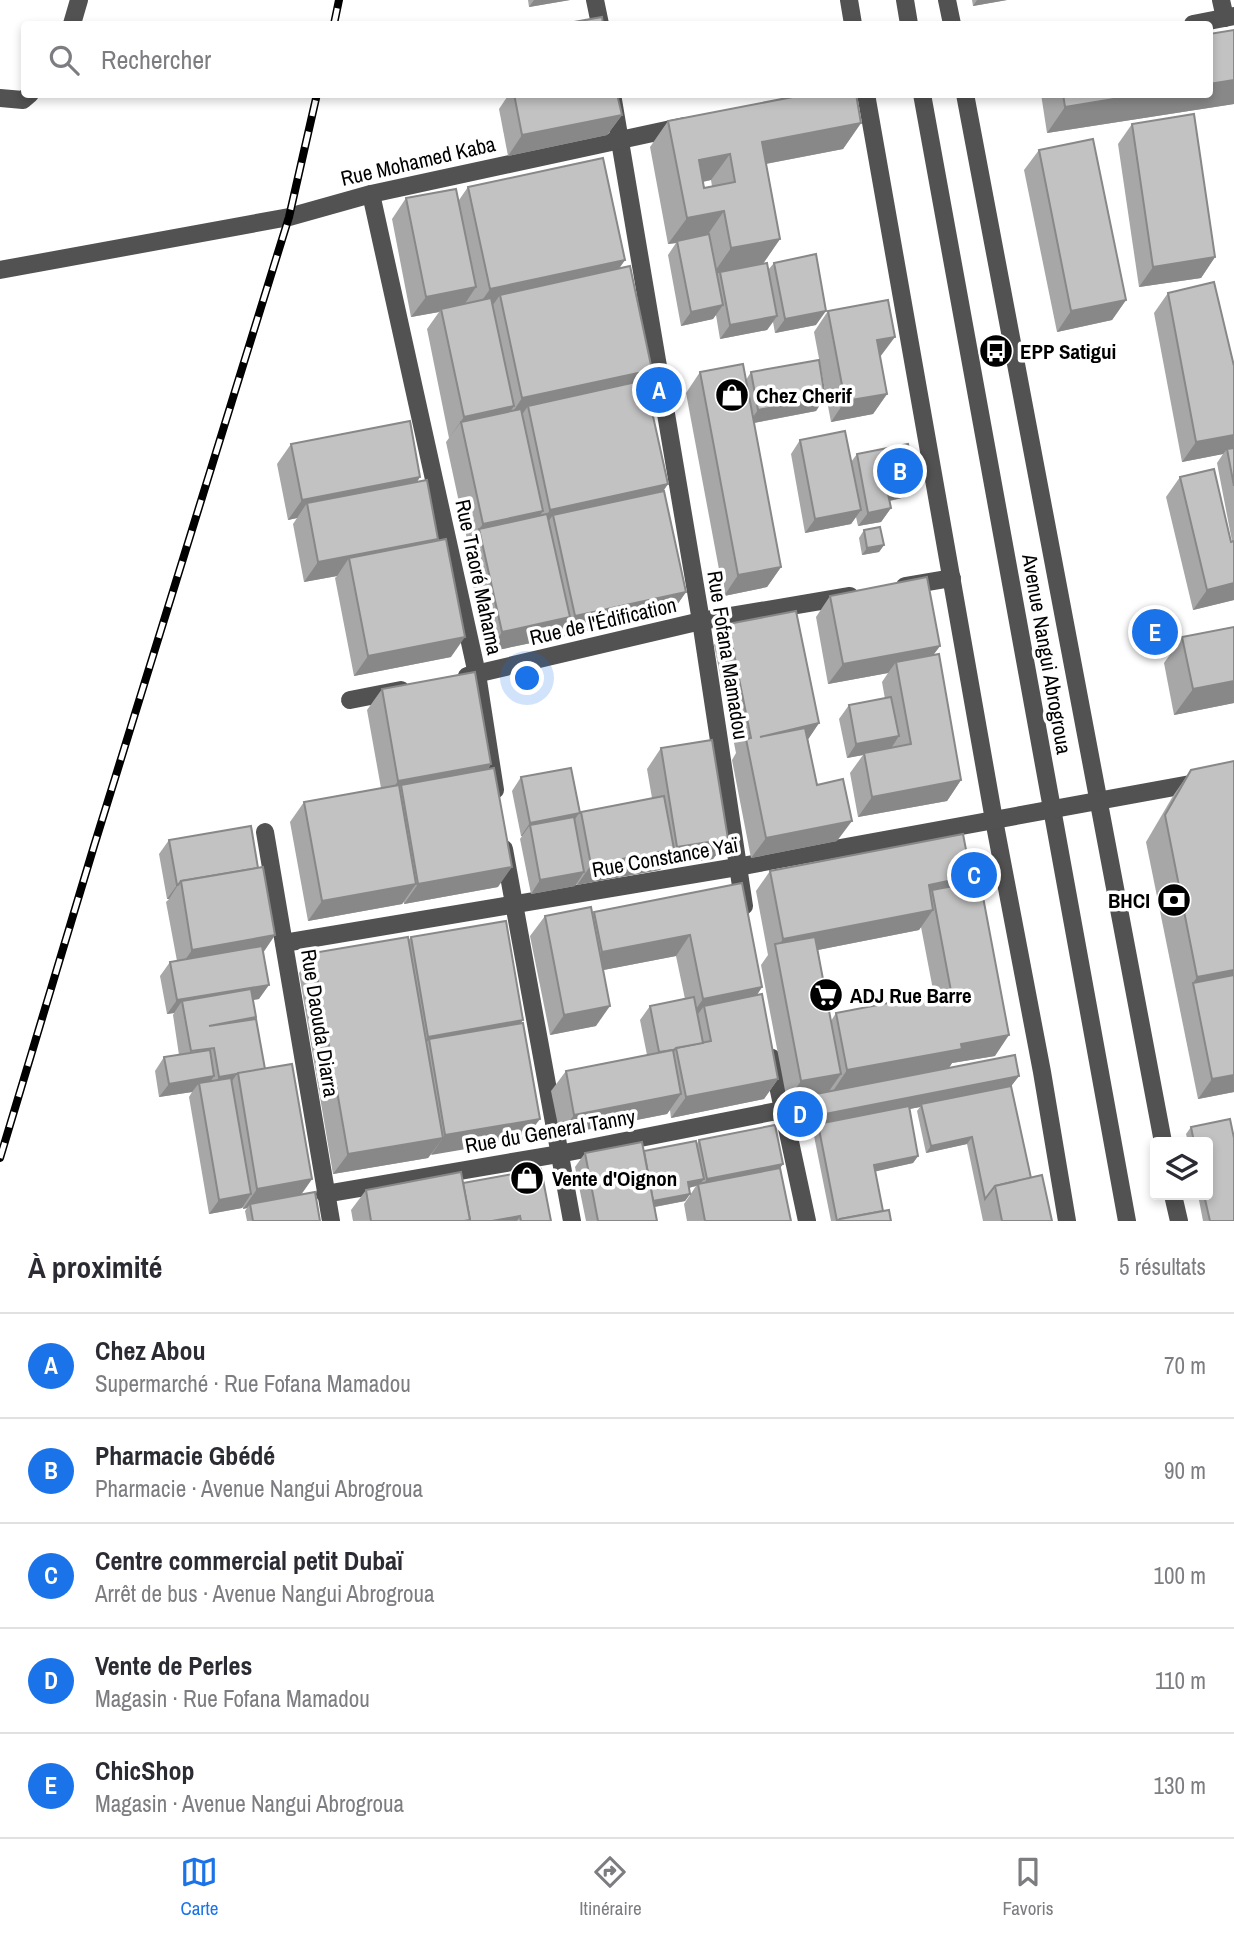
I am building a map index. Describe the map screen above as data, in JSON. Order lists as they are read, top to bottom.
{
  "streets": {
    "street": [
      "Rue Mohamed Kaba",
      "Rue Traoré Mahama",
      "Rue de l'Édification",
      "Avenue Nangui Abrogroua",
      "Rue Fofana Mamadou",
      "Rue Constance Yaï",
      "Rue Daouda Diarra",
      "Rue du General Tanny"
    ]
  },
  "crossings": [
    ["Rue Mohamed Kaba", "Rue Traoré Mahama"],
    ["Rue Mohamed Kaba", "Rue Fofana Mamadou"],
    ["Rue Traoré Mahama", "Rue de l'Édification"],
    ["Rue de l'Édification", "Rue Fofana Mamadou"],
    ["Avenue Nangui Abrogroua", "Rue Constance Yaï"],
    ["Rue Fofana Mamadou", "Rue Constance Yaï"],
    ["Rue Constance Yaï", "Rue Daouda Diarra"],
    ["Rue Daouda Diarra", "Rue du General Tanny"]
  ],
  "places": {
    "bus stop": ["EPP Satigui"],
    "shop": ["Chez Cherif", "Vente d'Oignon"],
    "bank": ["BHCI"],
    "supermarket": ["ADJ Rue Barre"]
  },
  "page": {
    "search": "Rechercher",
    "pins": [
      "A",
      "B",
      "E",
      "C",
      "D"
    ],
    "heading": ["À proximité", "5 résultats"],
    "list": [
      {
        "mark": "A",
        "name": "Chez Abou",
        "note": "Supermarché · Rue Fofana Mamadou",
        "value": "70 m"
      },
      {
        "mark": "B",
        "name": "Pharmacie Gbédé",
        "note": "Pharmacie · Avenue Nangui Abrogroua",
        "value": "90 m"
      },
      {
        "mark": "C",
        "name": "Centre commercial petit Dubaï",
        "note": "Arrêt de bus · Avenue Nangui Abrogroua",
        "value": "100 m"
      },
      {
        "mark": "D",
        "name": "Vente de Perles",
        "note": "Magasin · Rue Fofana Mamadou",
        "value": "110 m"
      },
      {
        "mark": "E",
        "name": "ChicShop",
        "note": "Magasin · Avenue Nangui Abrogroua",
        "value": "130 m"
      }
    ],
    "nav": ["Carte", "Itinéraire", "Favoris"]
  }
}
